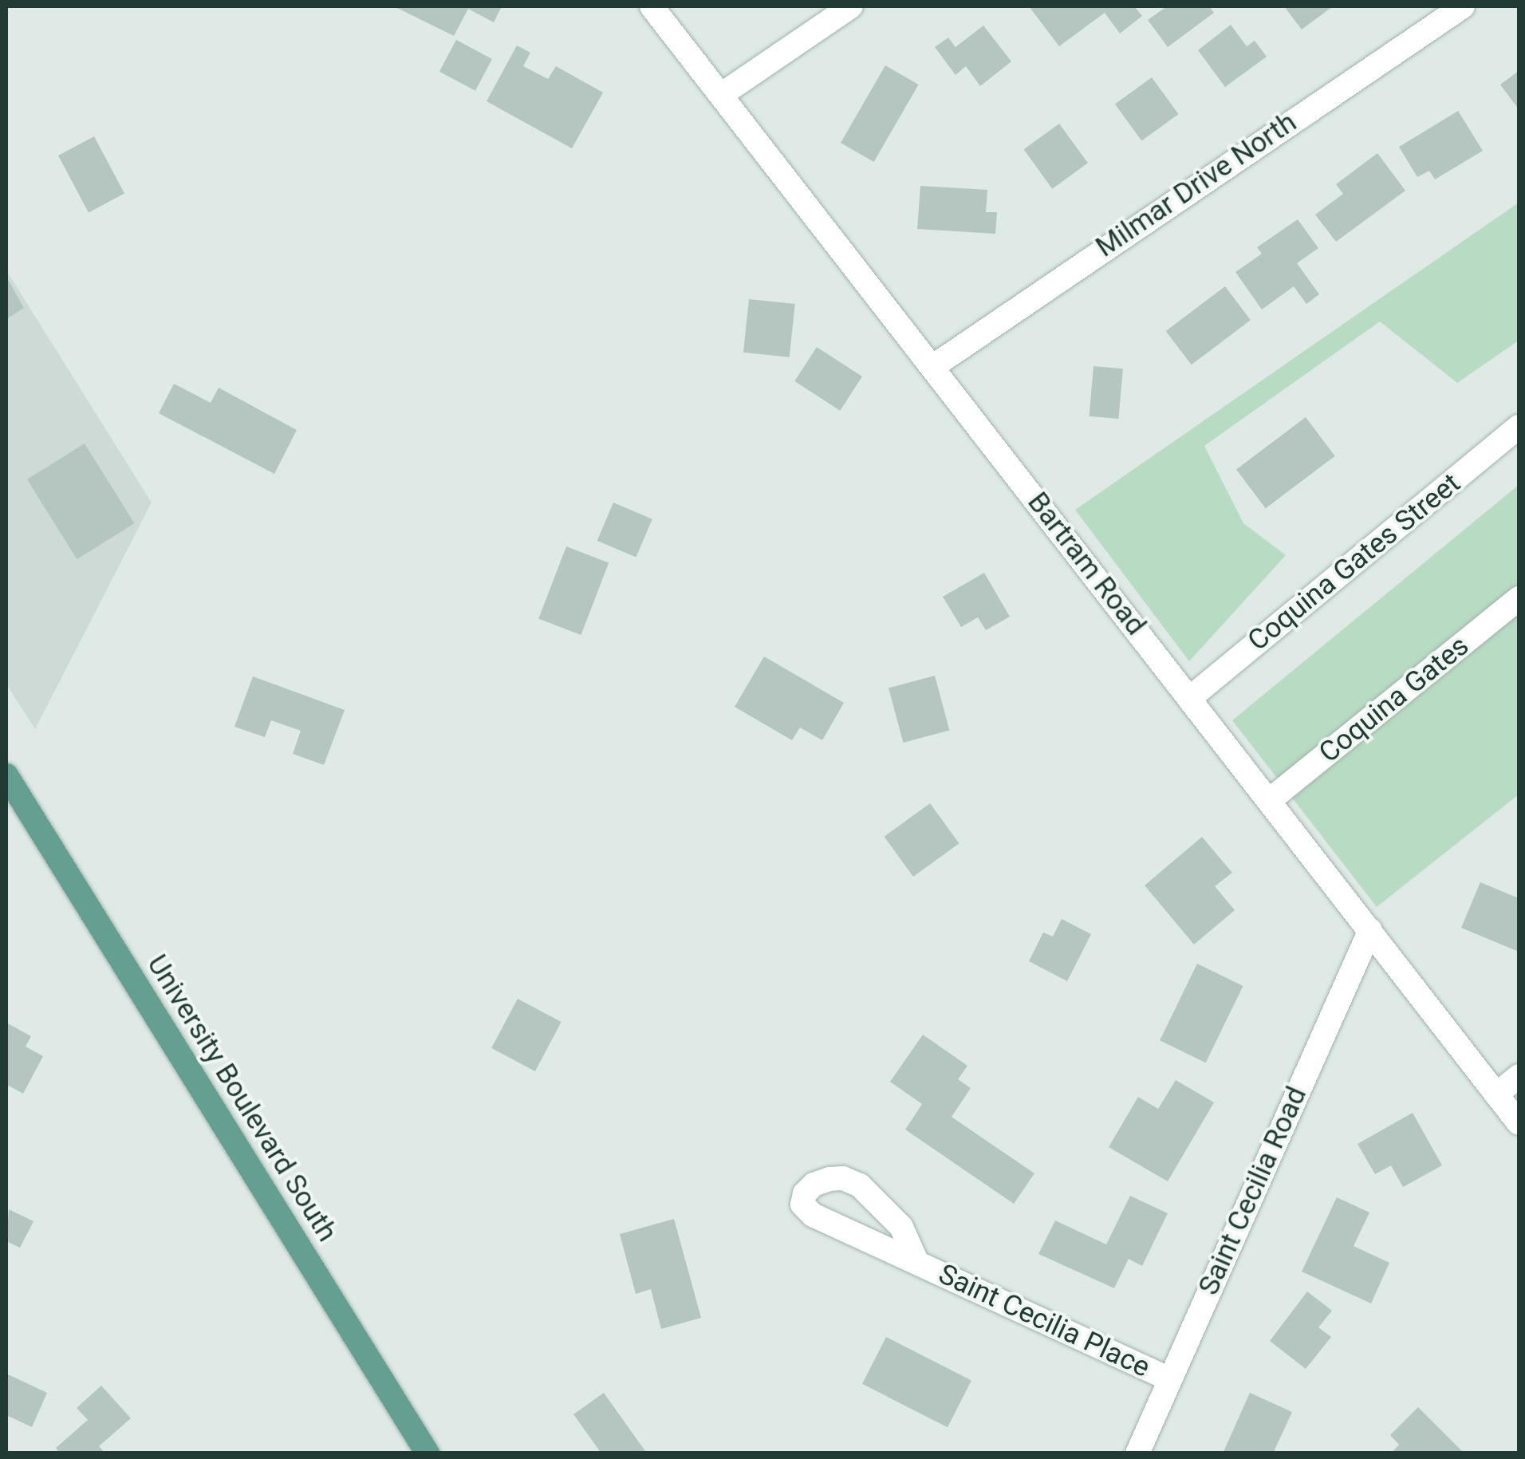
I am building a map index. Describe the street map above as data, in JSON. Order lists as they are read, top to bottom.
{
  "streets": {
    "main road": ["University Boulevard South"],
    "street": [
      "Milmar Drive North",
      "Coquina Gates Street",
      "Bartram Road",
      "Coquina Gates",
      "Saint Cecilia Road",
      "Saint Cecilia Place"
    ]
  },
  "crossings": [
    ["Milmar Drive North", "Bartram Road"],
    ["Coquina Gates Street", "Bartram Road"],
    ["Bartram Road", "Coquina Gates"],
    ["Bartram Road", "Saint Cecilia Road"],
    ["Saint Cecilia Road", "Saint Cecilia Place"]
  ]
}
